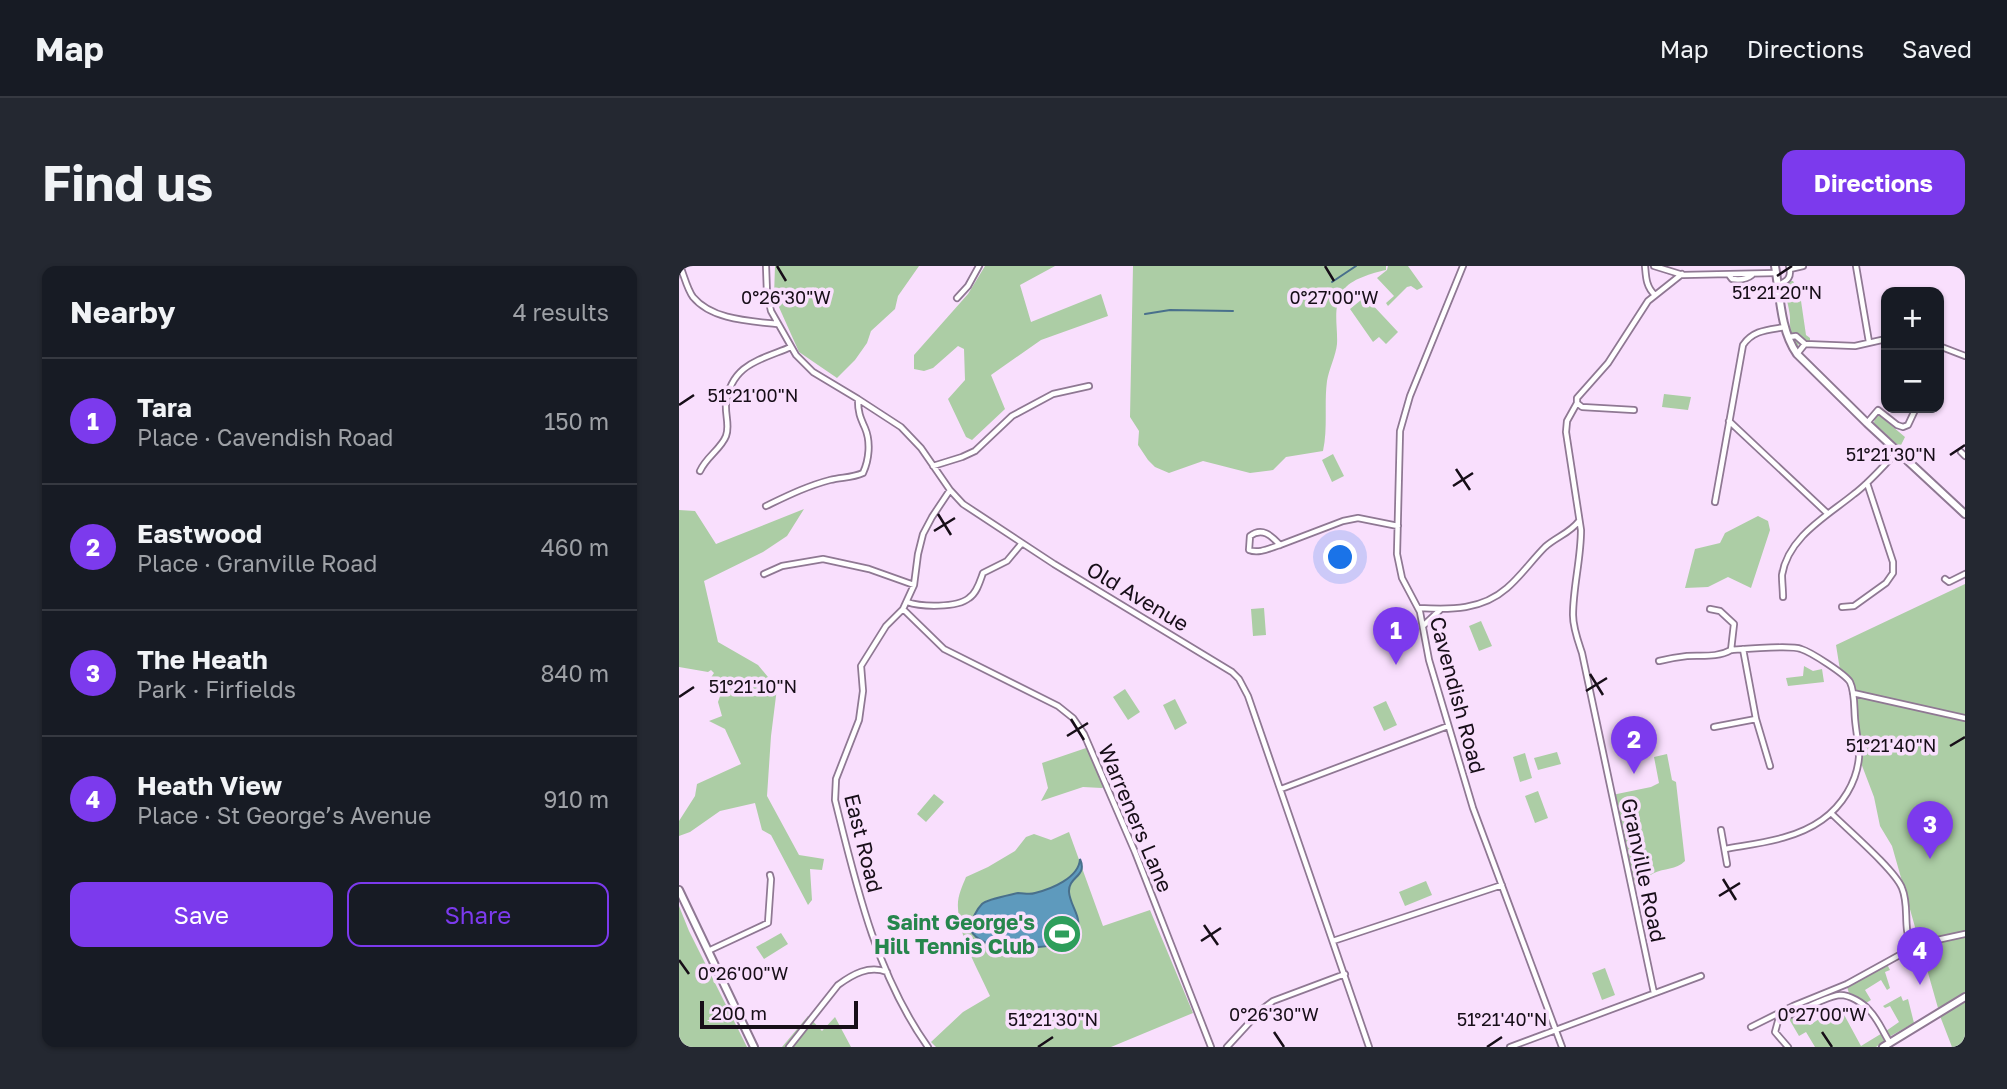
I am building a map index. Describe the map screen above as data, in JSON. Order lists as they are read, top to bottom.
{
  "streets": {
    "street": [
      "Old Avenue",
      "Cavendish Road",
      "Warreners Lane",
      "East Road",
      "Granville Road"
    ]
  },
  "crossings": [
    ["Warreners Lane", "East Road"]
  ],
  "places": {
    "sports": ["Saint George's Hill Tennis Club"]
  },
  "scale_bar": "200 m",
  "page": {
    "header": "Map",
    "nav": ["Map", "Directions", "Saved"],
    "buttons": [
      "Directions",
      ["Save", "Share"]
    ],
    "title": "Find us",
    "heading": ["Nearby", "4 results"],
    "map_buttons": ["+", "−"],
    "list": [
      {
        "mark": "1",
        "name": "Tara",
        "note": "Place · Cavendish Road",
        "value": "150 m"
      },
      {
        "mark": "2",
        "name": "Eastwood",
        "note": "Place · Granville Road",
        "value": "460 m"
      },
      {
        "mark": "3",
        "name": "The Heath",
        "note": "Park · Firfields",
        "value": "840 m"
      },
      {
        "mark": "4",
        "name": "Heath View",
        "note": "Place · St George’s Avenue",
        "value": "910 m"
      }
    ],
    "pins": [
      "1",
      "2",
      "3",
      "4"
    ],
    "scale": "200 m"
  },
  "coordinates": [
    "51°21'20\"N",
    "0°26'30\"W",
    "0°27'00\"W",
    "51°21'00\"N",
    "51°21'30\"N",
    "51°21'10\"N",
    "51°21'40\"N",
    "0°26'00\"W"
  ]
}
